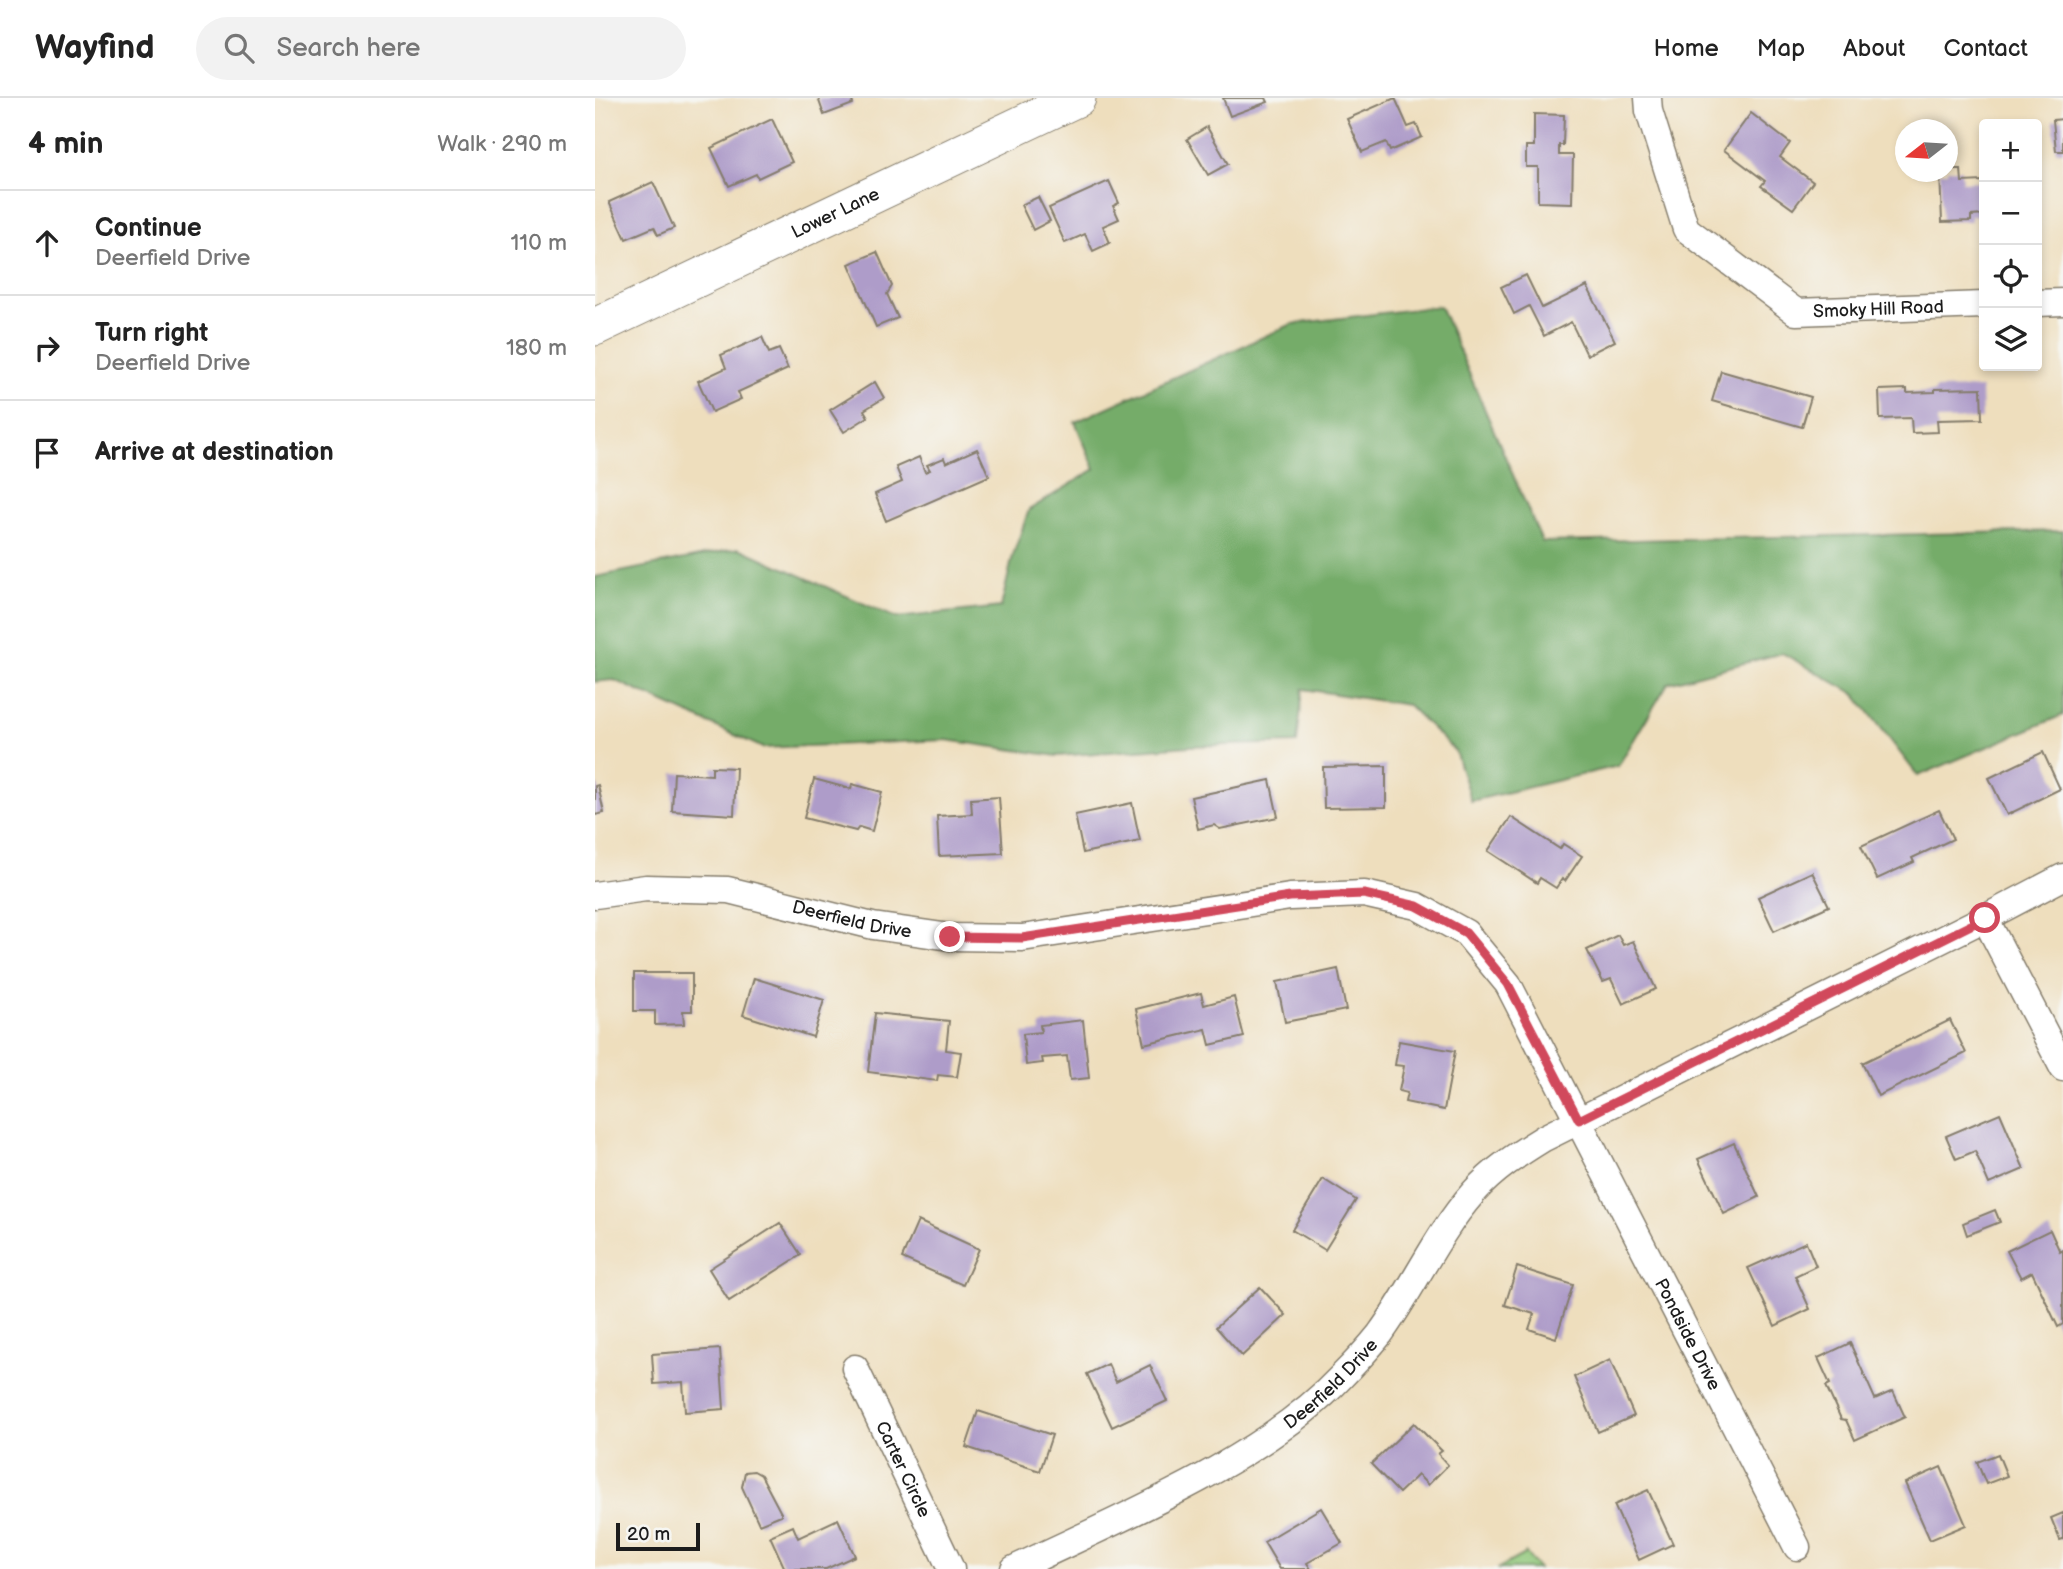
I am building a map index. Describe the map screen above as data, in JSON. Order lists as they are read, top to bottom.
{
  "streets": {
    "street": [
      "Lower Lane",
      "Smoky Hill Road",
      "Deerfield Drive",
      "Pondside Drive",
      "Carter Circle"
    ]
  },
  "crossings": [
    ["Deerfield Drive", "Pondside Drive"]
  ],
  "scale_bar": "20 m",
  "north": "left",
  "page": {
    "header": "Wayfind",
    "search": "Search here",
    "nav": [
      "Home",
      "Map",
      "About",
      "Contact"
    ],
    "heading": ["4 min", "Walk · 290 m"],
    "map_buttons": ["+", "−"],
    "list": [
      ["Continue", "Deerfield Drive", "110 m"],
      ["Turn right", "Deerfield Drive", "180 m"],
      "Arrive at destination"
    ],
    "scale": "20 m"
  }
}
